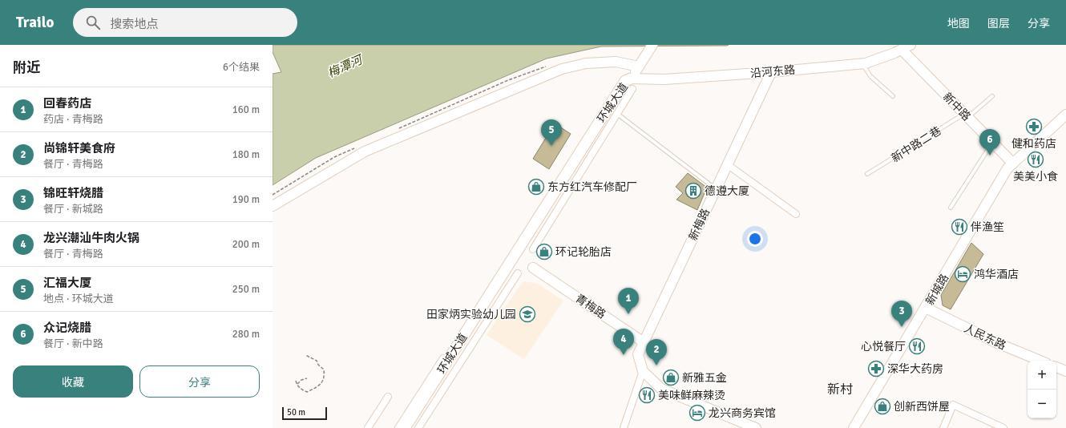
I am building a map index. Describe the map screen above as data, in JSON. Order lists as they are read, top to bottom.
{
  "streets": {
    "main road": [
      "沿河东路",
      "环城大道",
      "新中路",
      "新梅路",
      "新城路",
      "青梅路",
      "人民东路"
    ],
    "lane": ["新中路二巷"]
  },
  "crossings": [
    ["沿河东路", "环城大道"],
    ["沿河东路", "新中路"],
    ["沿河东路", "新梅路"],
    ["新中路", "新中路二巷"],
    ["新中路", "新城路"],
    ["新梅路", "青梅路"],
    ["新城路", "人民东路"]
  ],
  "districts": ["新村"],
  "water": ["梅潭河"],
  "places": {
    "pharmacy": ["健和药店", "深华大药房"],
    "restaurant": [
      "美美小食",
      "伴渔笙",
      "心悦餐厅",
      "美味鲜麻辣烫"
    ],
    "shop": [
      "东方红汽车修配厂",
      "环记轮胎店",
      "新雅五金",
      "创新西饼屋"
    ],
    "building": ["德遵大厦"],
    "hotel": ["鸿华酒店", "龙兴商务宾馆"],
    "school or university": ["田家炳实验幼儿园"]
  },
  "scale_bar": "50 m",
  "page": {
    "header": "Trailo",
    "search": "搜索地点",
    "nav": ["地图", "图层", "分享"],
    "heading": ["附近", "6个结果"],
    "list": [
      {
        "mark": "1",
        "name": "回春药店",
        "note": "药店 · 青梅路",
        "value": "160 m"
      },
      {
        "mark": "2",
        "name": "尚锦轩美食府",
        "note": "餐厅 · 青梅路",
        "value": "180 m"
      },
      {
        "mark": "3",
        "name": "锦旺轩烧腊",
        "note": "餐厅 · 新城路",
        "value": "190 m"
      },
      {
        "mark": "4",
        "name": "龙兴潮汕牛肉火锅",
        "note": "餐厅 · 青梅路",
        "value": "200 m"
      },
      {
        "mark": "5",
        "name": "汇福大厦",
        "note": "地点 · 环城大道",
        "value": "250 m"
      },
      {
        "mark": "6",
        "name": "众记烧腊",
        "note": "餐厅 · 新中路",
        "value": "280 m"
      }
    ],
    "pins": [
      "5",
      "6",
      "1",
      "3",
      "4",
      "2"
    ],
    "buttons": ["收藏", "分享"],
    "map_buttons": ["+", "−"],
    "scale": "50 m"
  }
}
